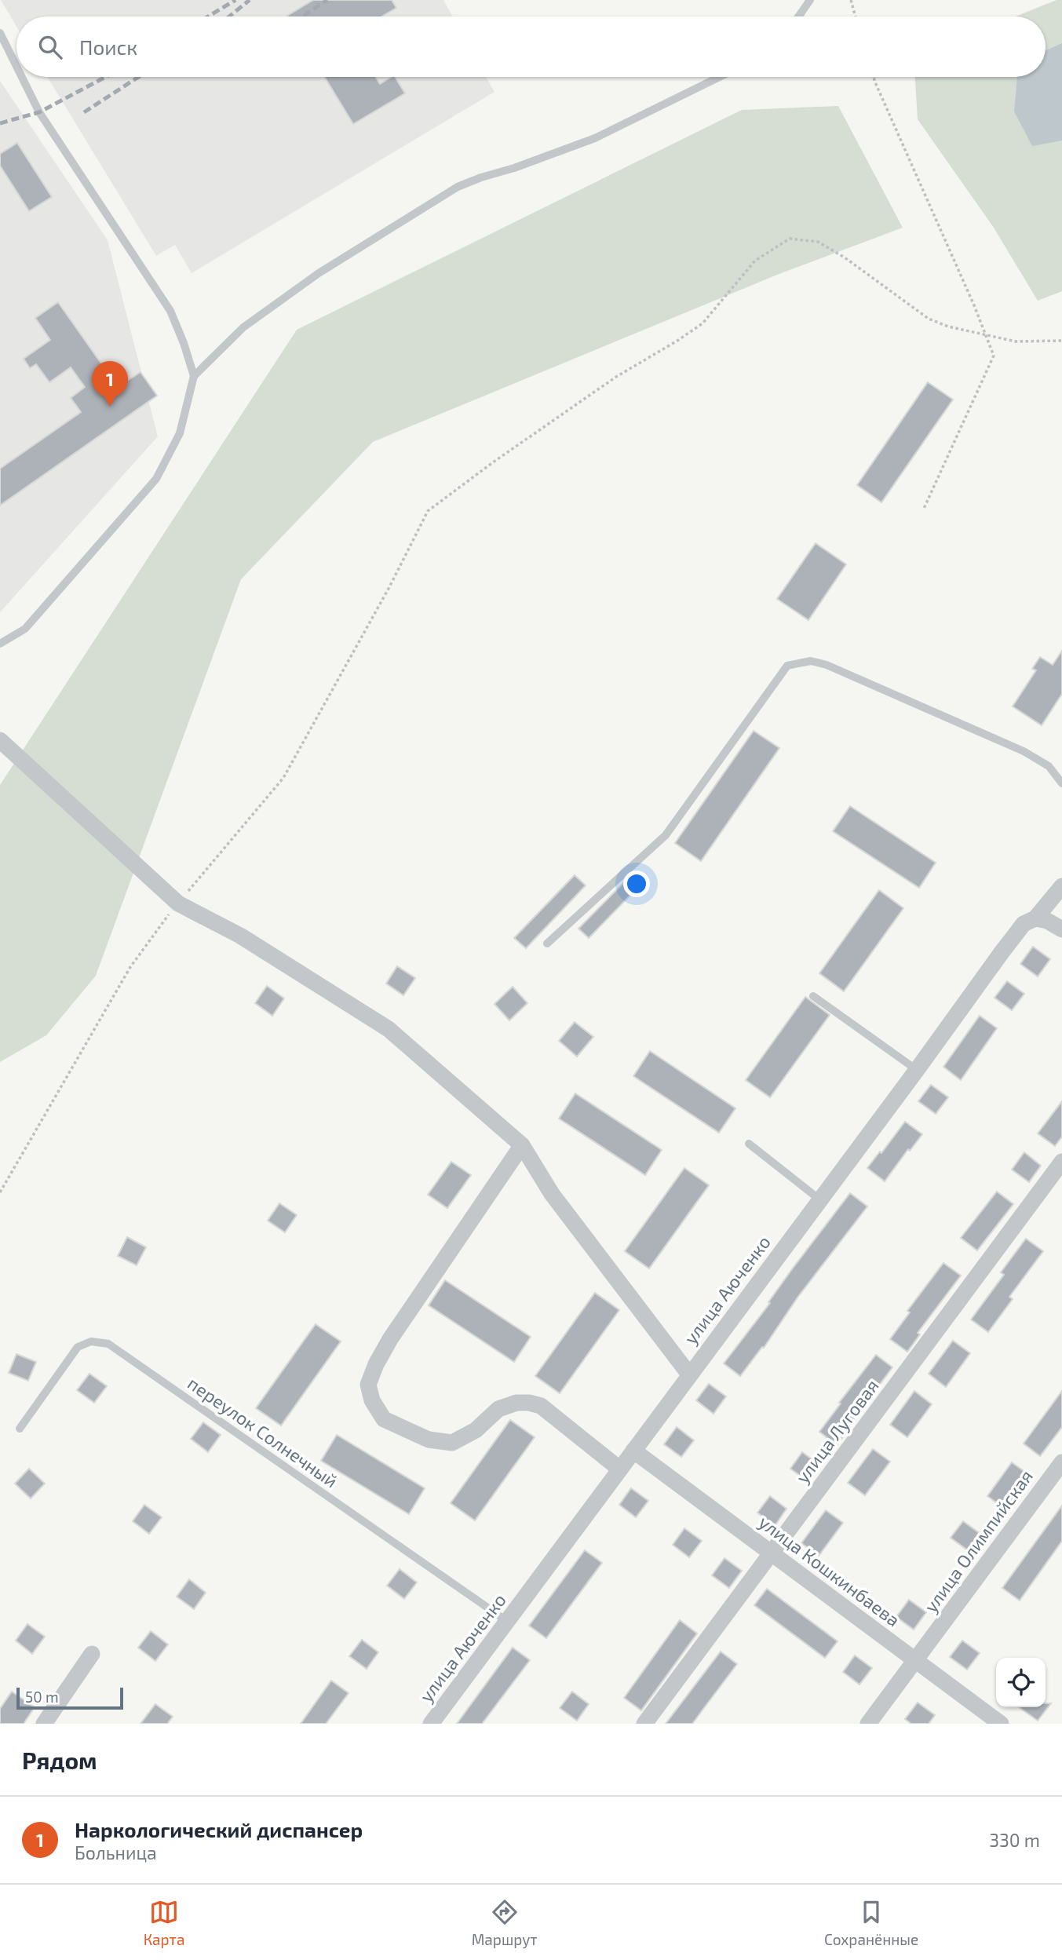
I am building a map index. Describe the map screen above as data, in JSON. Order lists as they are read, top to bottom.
{
  "streets": {
    "street": [
      "улица Аюченко",
      "улица Луговая",
      "улица Олимпийская",
      "улица Кошкинбаева"
    ],
    "lane": ["переулок Солнечный"]
  },
  "crossings": [
    ["улица Аюченко", "переулок Солнечный"],
    ["улица Аюченко", "улица Кошкинбаева"],
    ["улица Луговая", "улица Кошкинбаева"],
    ["улица Олимпийская", "улица Кошкинбаева"]
  ],
  "scale_bar": "50 m",
  "page": {
    "search": "Поиск",
    "pins": "1",
    "scale": "50 m",
    "heading": "Рядом",
    "list": [
      {
        "mark": "1",
        "name": "Наркологический диспансер",
        "note": "Больница",
        "value": "330 m"
      }
    ],
    "nav": ["Карта", "Маршрут", "Сохранённые"]
  }
}
